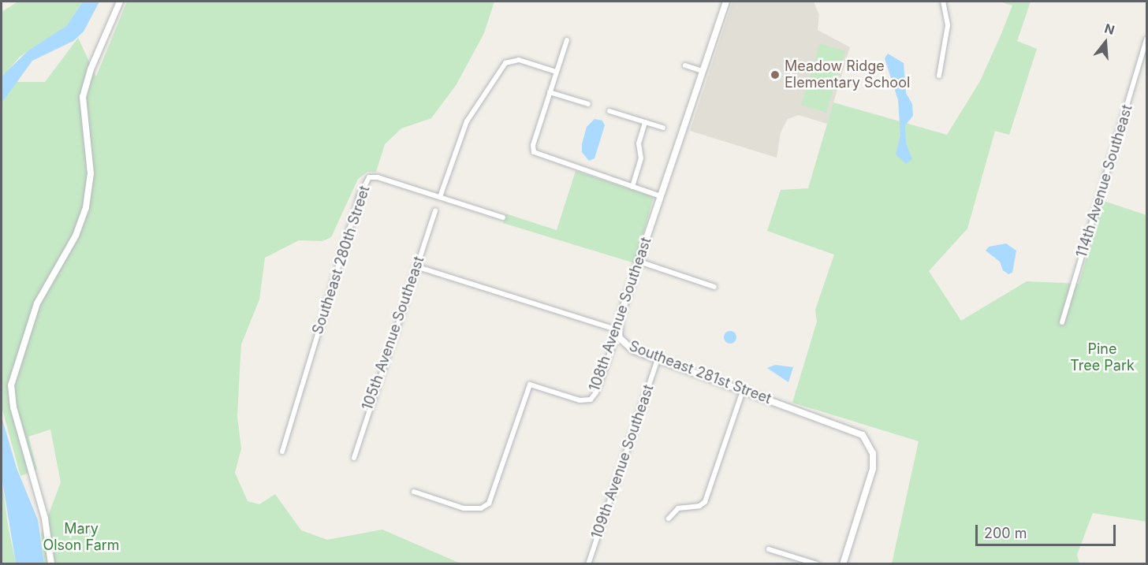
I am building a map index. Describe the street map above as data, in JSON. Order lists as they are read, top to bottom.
{
  "streets": {
    "street": [
      "114th Avenue Southeast",
      "Southeast 280th Street",
      "108th Avenue Southeast",
      "105th Avenue Southeast",
      "Southeast 281st Street",
      "109th Avenue Southeast"
    ]
  },
  "crossings": [
    ["108th Avenue Southeast", "Southeast 281st Street"],
    ["105th Avenue Southeast", "Southeast 281st Street"],
    ["Southeast 281st Street", "109th Avenue Southeast"]
  ],
  "parks": ["Pine Tree Park", "Mary Olson Farm"],
  "places": ["Meadow Ridge Elementary School"],
  "scale_bar": "200 m",
  "north": "top"
}
